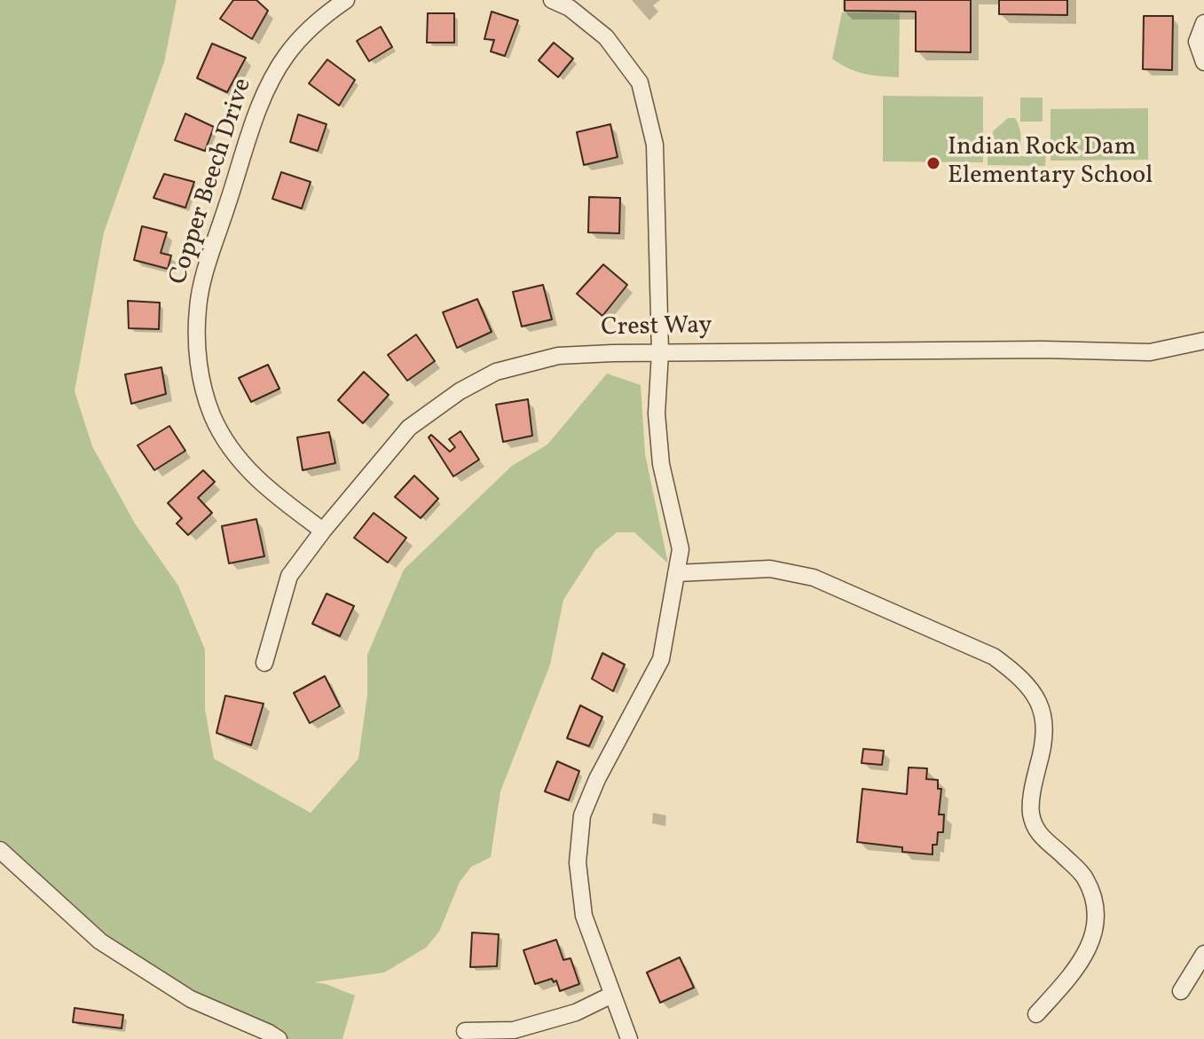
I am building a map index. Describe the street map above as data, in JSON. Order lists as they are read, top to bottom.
{
  "streets": {
    "street": ["Copper Beech Drive", "Crest Way"]
  },
  "crossings": [
    ["Copper Beech Drive", "Crest Way"]
  ],
  "places": ["Indian Rock Dam Elementary School"]
}
